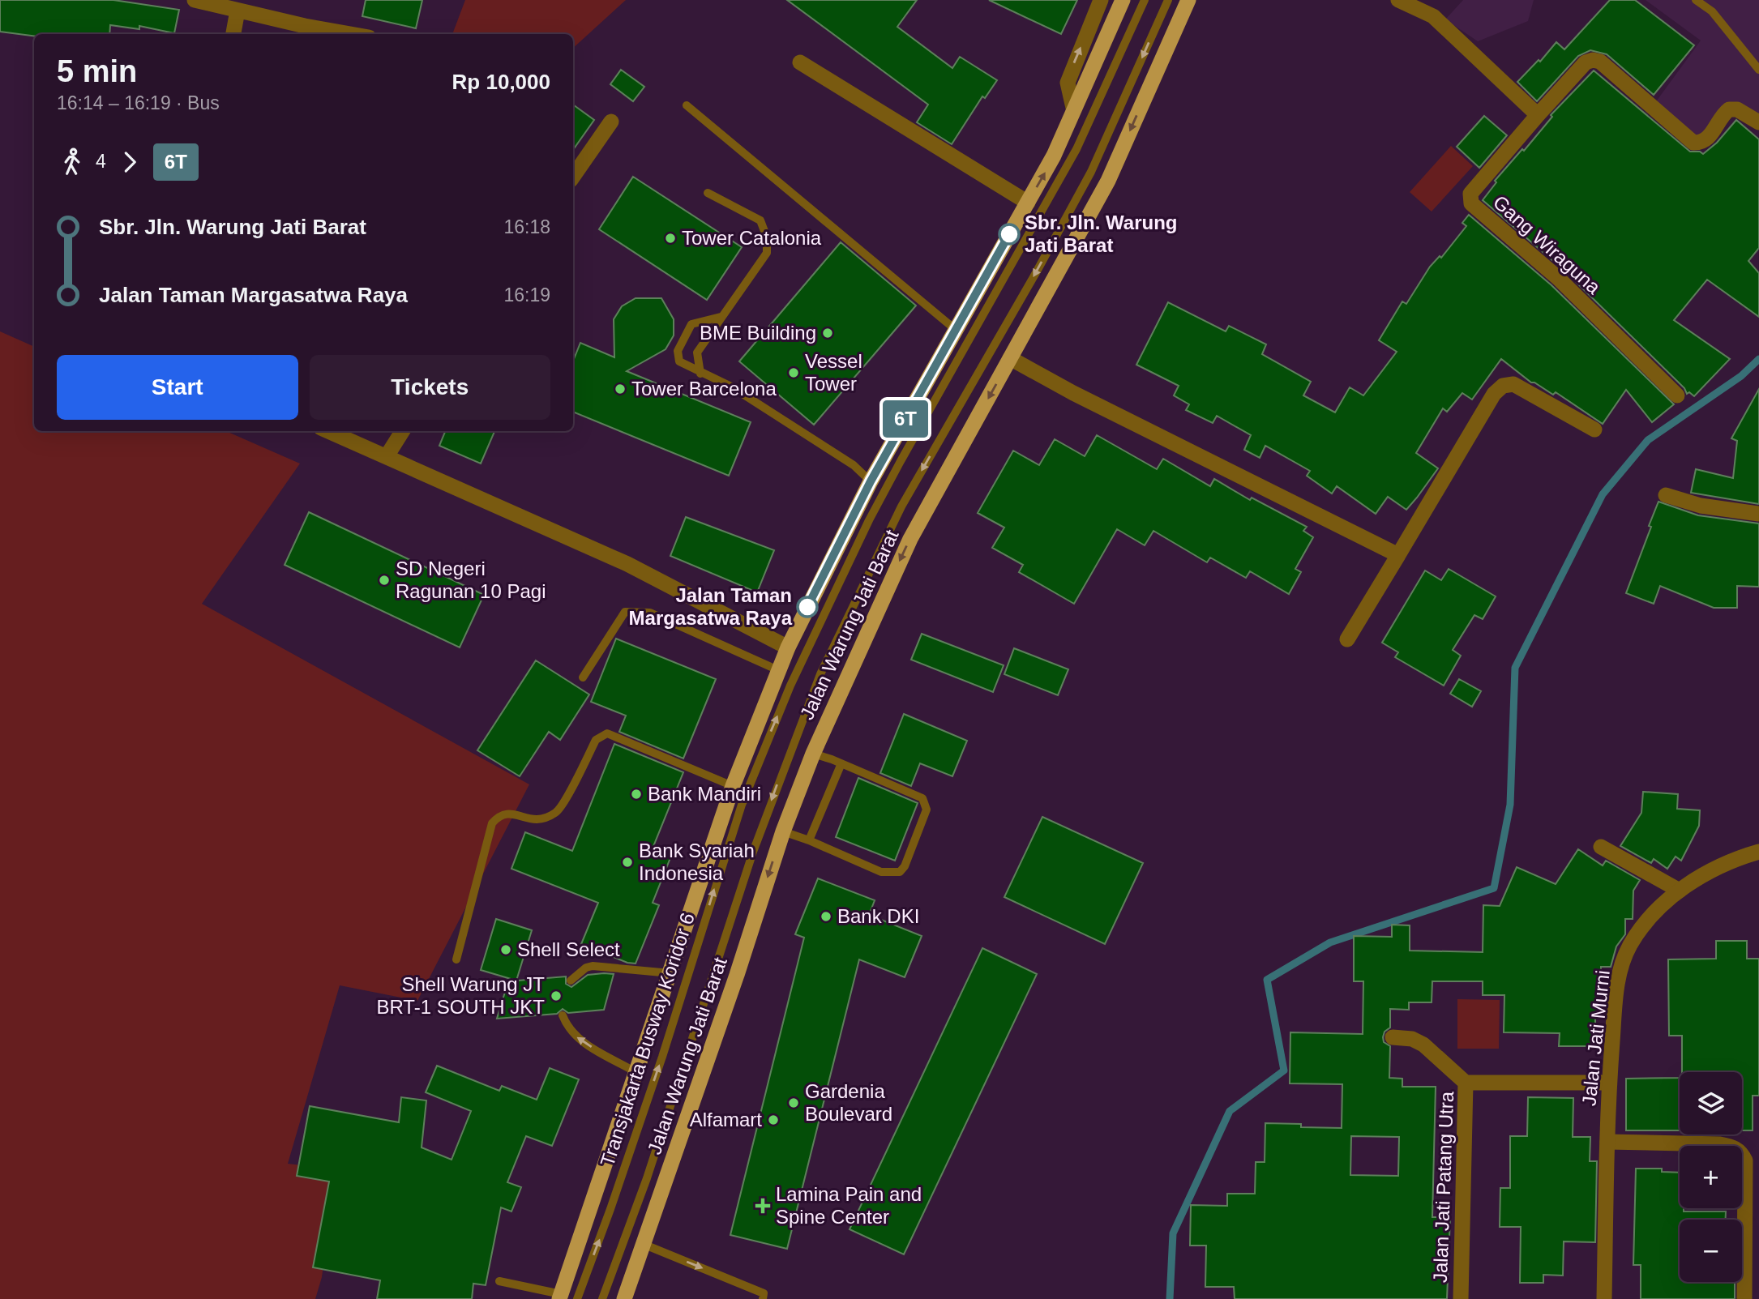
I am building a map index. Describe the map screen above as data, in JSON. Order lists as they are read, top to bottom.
{
  "streets": {
    "main road": ["Jalan Warung Jati Barat"],
    "street": ["Gang Wiraguna", "Jalan Jati Murni", "Jalan Jati Patang Utra"],
    "lane": ["Transjakarta Busway Koridor 6"]
  },
  "crossings": [
    ["Jalan Jati Murni", "Jalan Jati Patang Utra"]
  ],
  "places": {
    "other": [
      "Sbr. Jln. Warung Jati Barat",
      "Tower Catalonia",
      "BME Building",
      "Vessel Tower",
      "Tower Barcelona",
      "SD Negeri Ragunan 10 Pagi",
      "Jalan Taman Margasatwa Raya",
      "Bank Mandiri",
      "Bank Syariah Indonesia",
      "Bank DKI",
      "Shell Select",
      "Shell Warung JT BRT-1 SOUTH JKT",
      "Gardenia Boulevard",
      "Alfamart"
    ],
    "health": ["Lamina Pain and Spine Center"]
  },
  "lines": ["bus line 6T"],
  "page": {
    "on_map": "6T",
    "heading": ["5 min", "16:14 – 16:19 · Bus", "Rp 10,000"],
    "legs": ["4", "6T"],
    "list": [
      {
        "name": "Sbr. Jln. Warung Jati Barat",
        "value": "16:18"
      },
      {
        "name": "Jalan Taman Margasatwa Raya",
        "value": "16:19"
      }
    ],
    "buttons": ["Start", "Tickets"],
    "map_buttons": ["+", "−"]
  }
}
